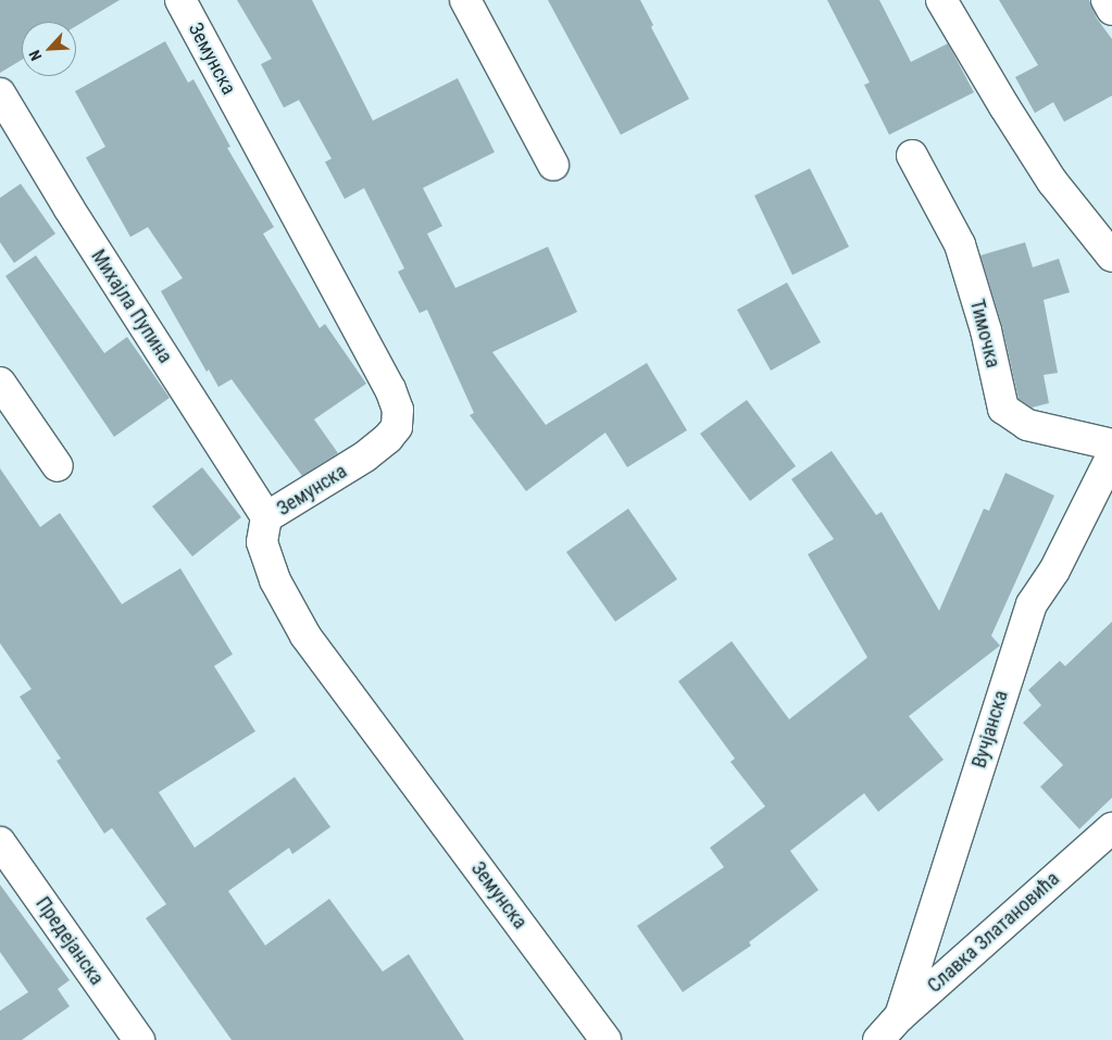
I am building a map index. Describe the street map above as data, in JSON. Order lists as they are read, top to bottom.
{
  "streets": {
    "street": [
      "Земунска",
      "Михајла Пупина",
      "Тимочка",
      "Вучјанска",
      "Славка Златановића",
      "Предејанска"
    ]
  },
  "crossings": [
    ["Земунска", "Михајла Пупина"],
    ["Вучјанска", "Славка Златановића"]
  ],
  "north": "bottom left"
}
